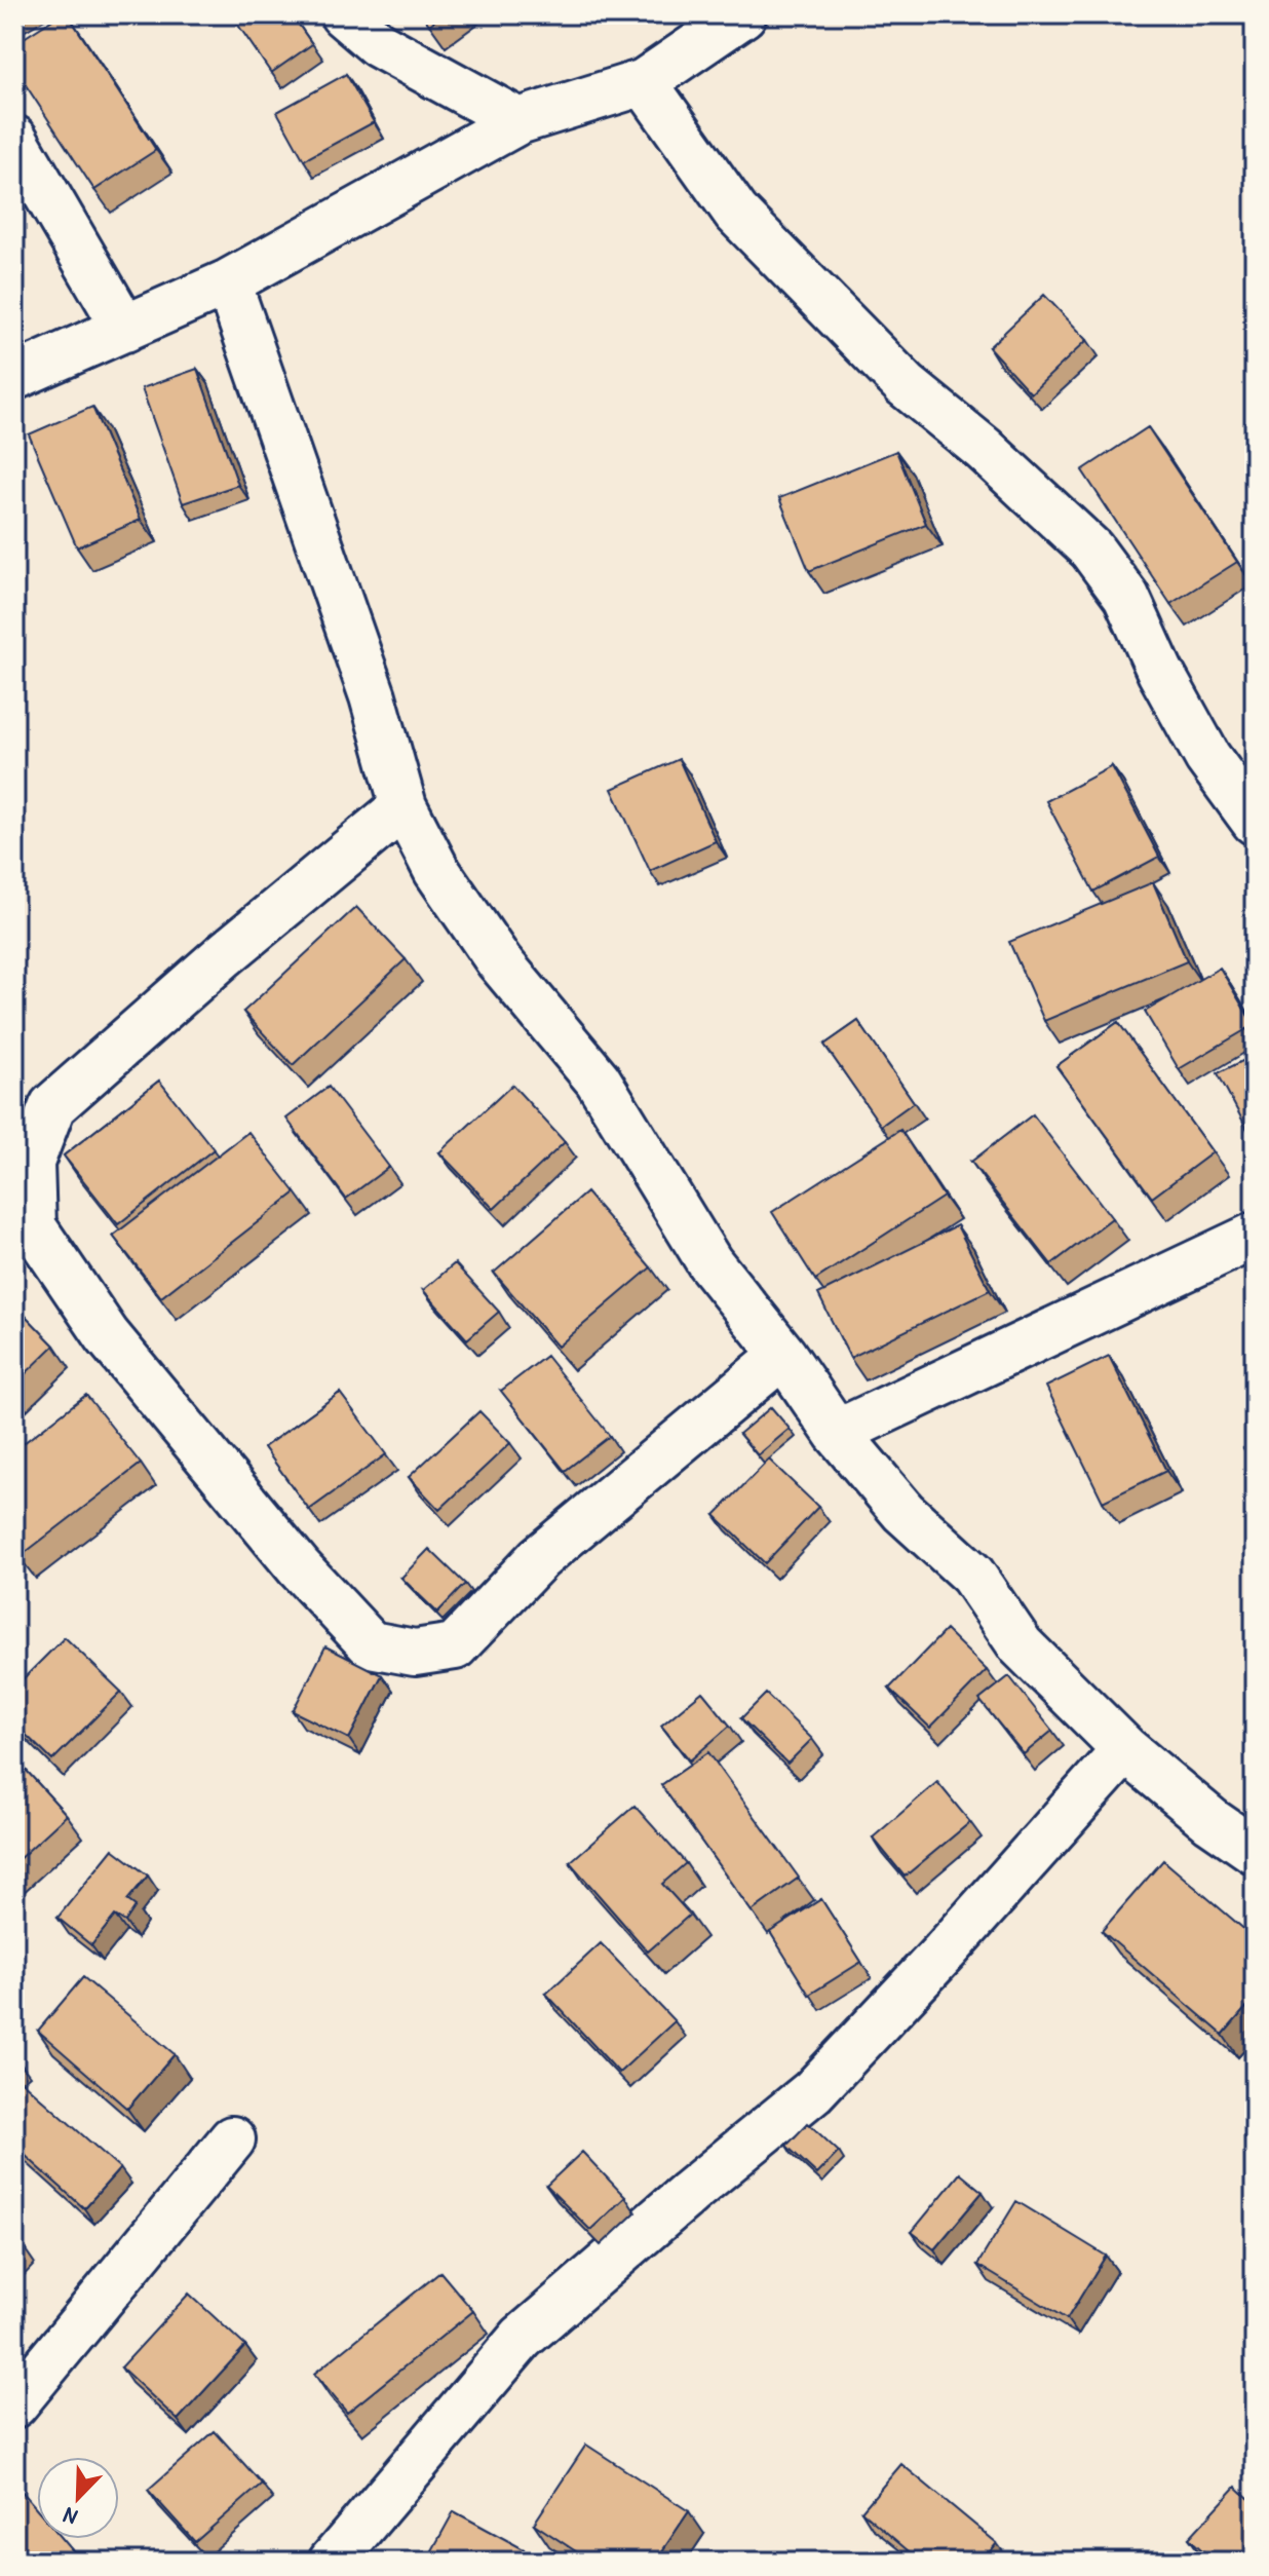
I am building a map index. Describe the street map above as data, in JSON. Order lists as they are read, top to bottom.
{
  "north": "bottom left"
}
